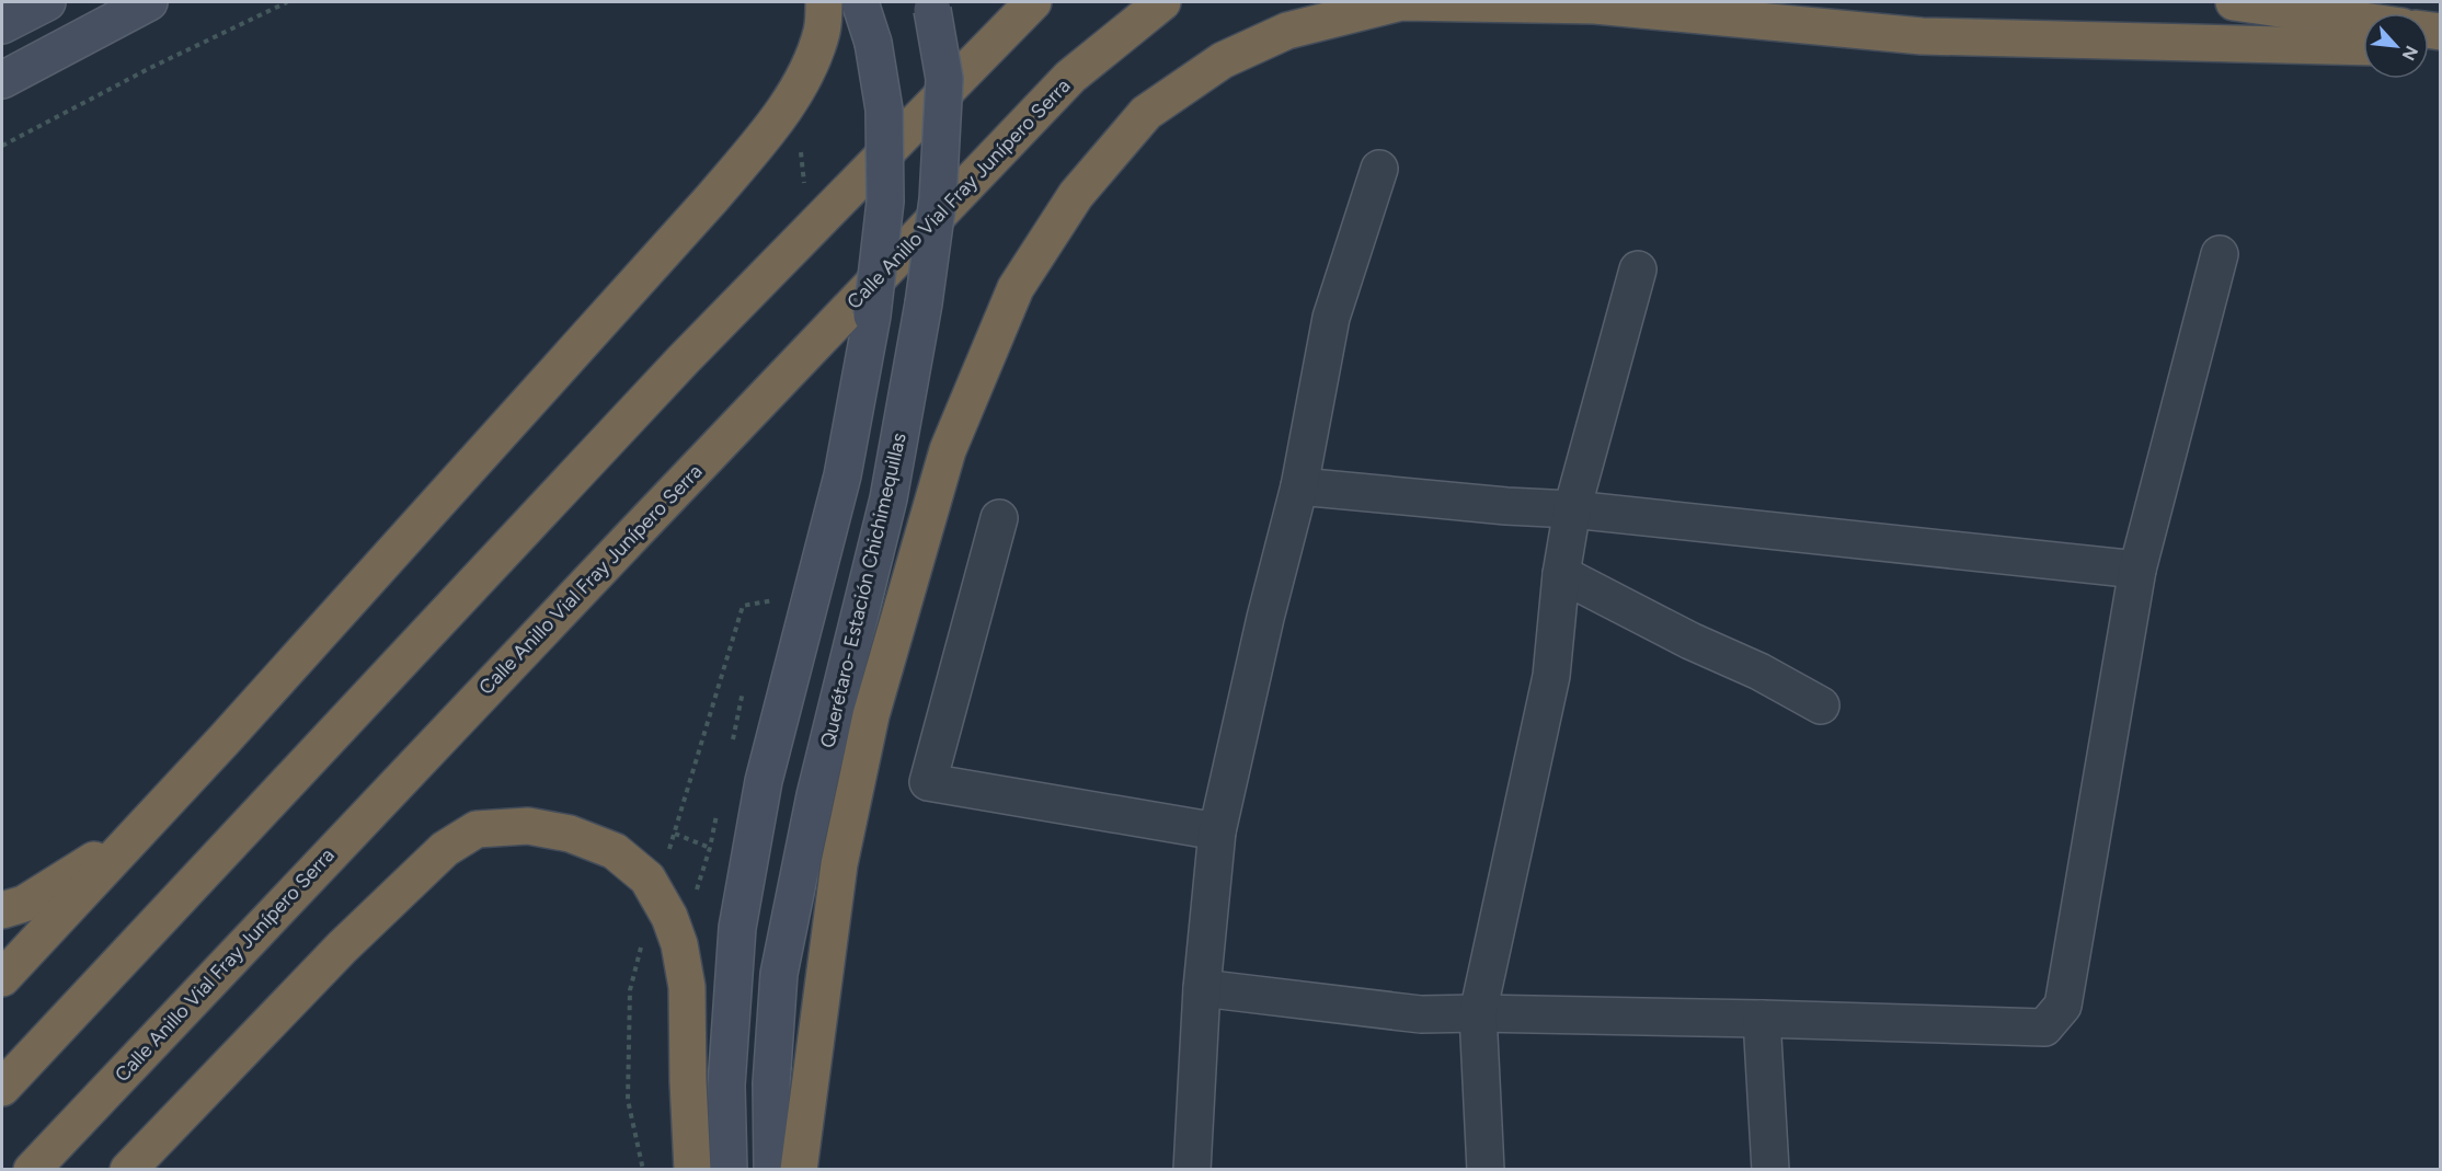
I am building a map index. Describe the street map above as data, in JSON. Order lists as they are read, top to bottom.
{
  "streets": {
    "highway": ["Calle Anillo Vial Fray Junípero Serra"],
    "main road": ["Querétaro- Estación Chichimequillas"]
  },
  "north": "bottom right"
}
